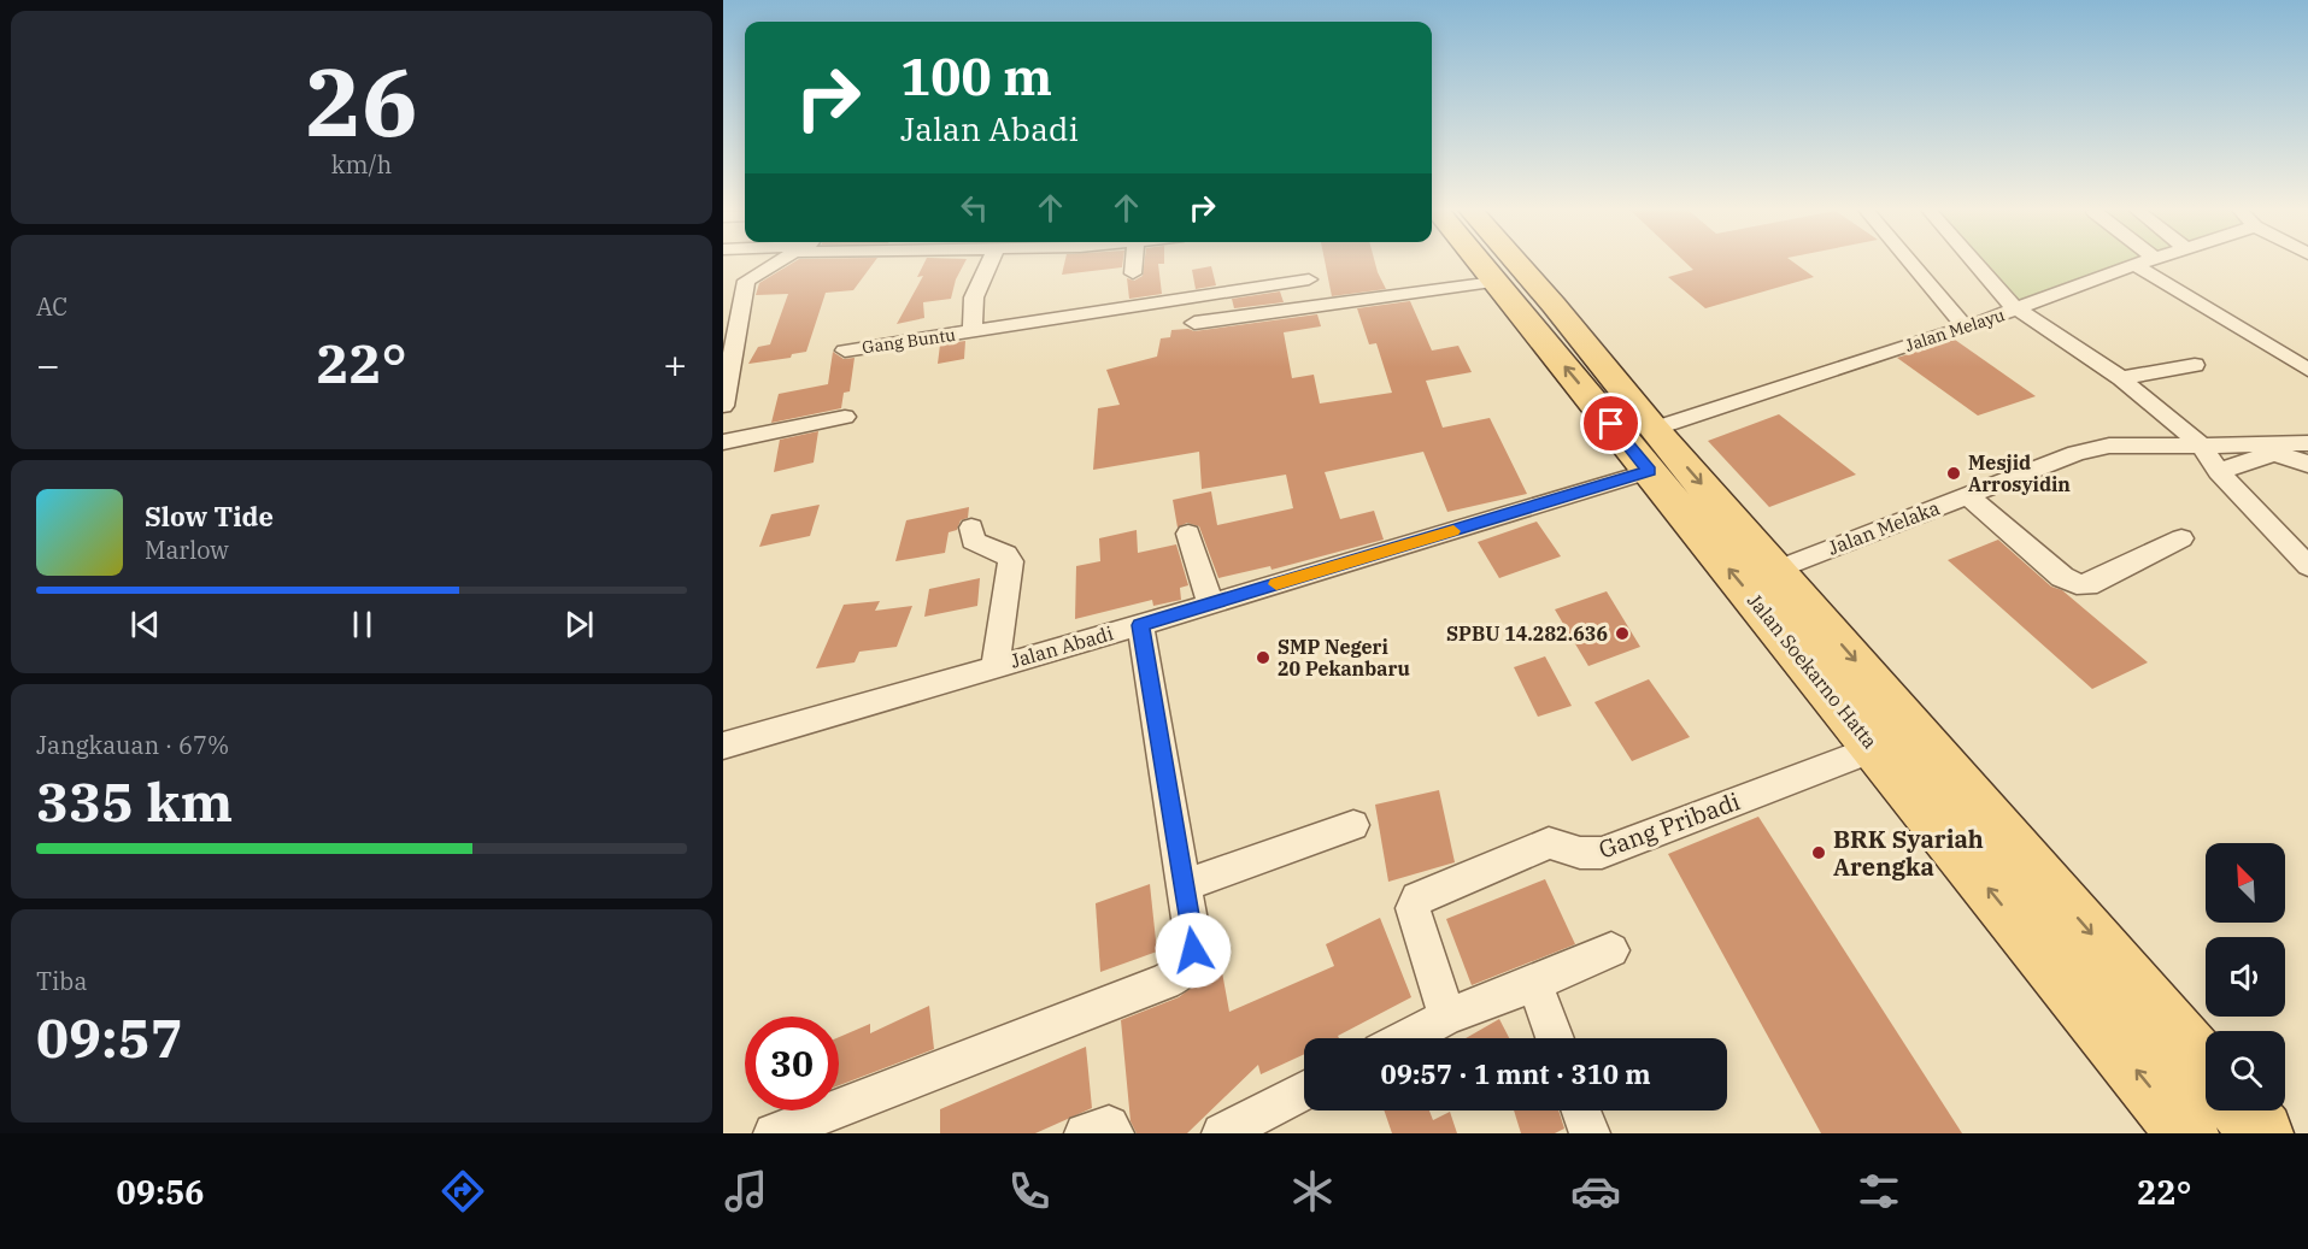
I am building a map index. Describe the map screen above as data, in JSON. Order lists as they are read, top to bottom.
{
  "streets": {
    "main road": ["Jalan Soekarno Hatta"],
    "street": [
      "Jalan Melayu",
      "Gang Buntu",
      "Jalan Melaka",
      "Jalan Abadi",
      "Gang Pribadi"
    ]
  },
  "crossings": [
    ["Jalan Melayu", "Jalan Abadi"],
    ["Jalan Melayu", "Jalan Soekarno Hatta"],
    ["Jalan Melaka", "Jalan Soekarno Hatta"],
    ["Jalan Abadi", "Jalan Soekarno Hatta"],
    ["Jalan Soekarno Hatta", "Gang Pribadi"]
  ],
  "places": [
    "Mesjid Arrosyidin",
    "SPBU 14.282.636",
    "SMP Negeri 20 Pekanbaru",
    "BRK Syariah Arengka"
  ],
  "north": "top left",
  "page": {
    "tile": [
      ["26", "km/h"],
      "AC",
      ["Jangkauan · 67%", "335 km"],
      ["Tiba", "09:57"]
    ],
    "turn": ["100 m", "Jalan Abadi"],
    "heat": ["−", "22°", "+"],
    "song": ["Slow Tide", "Marlow"],
    "limit": "30",
    "trip": "09:57 · 1 mnt · 310 m",
    "tabs": ["09:56", "22°"]
  }
}
